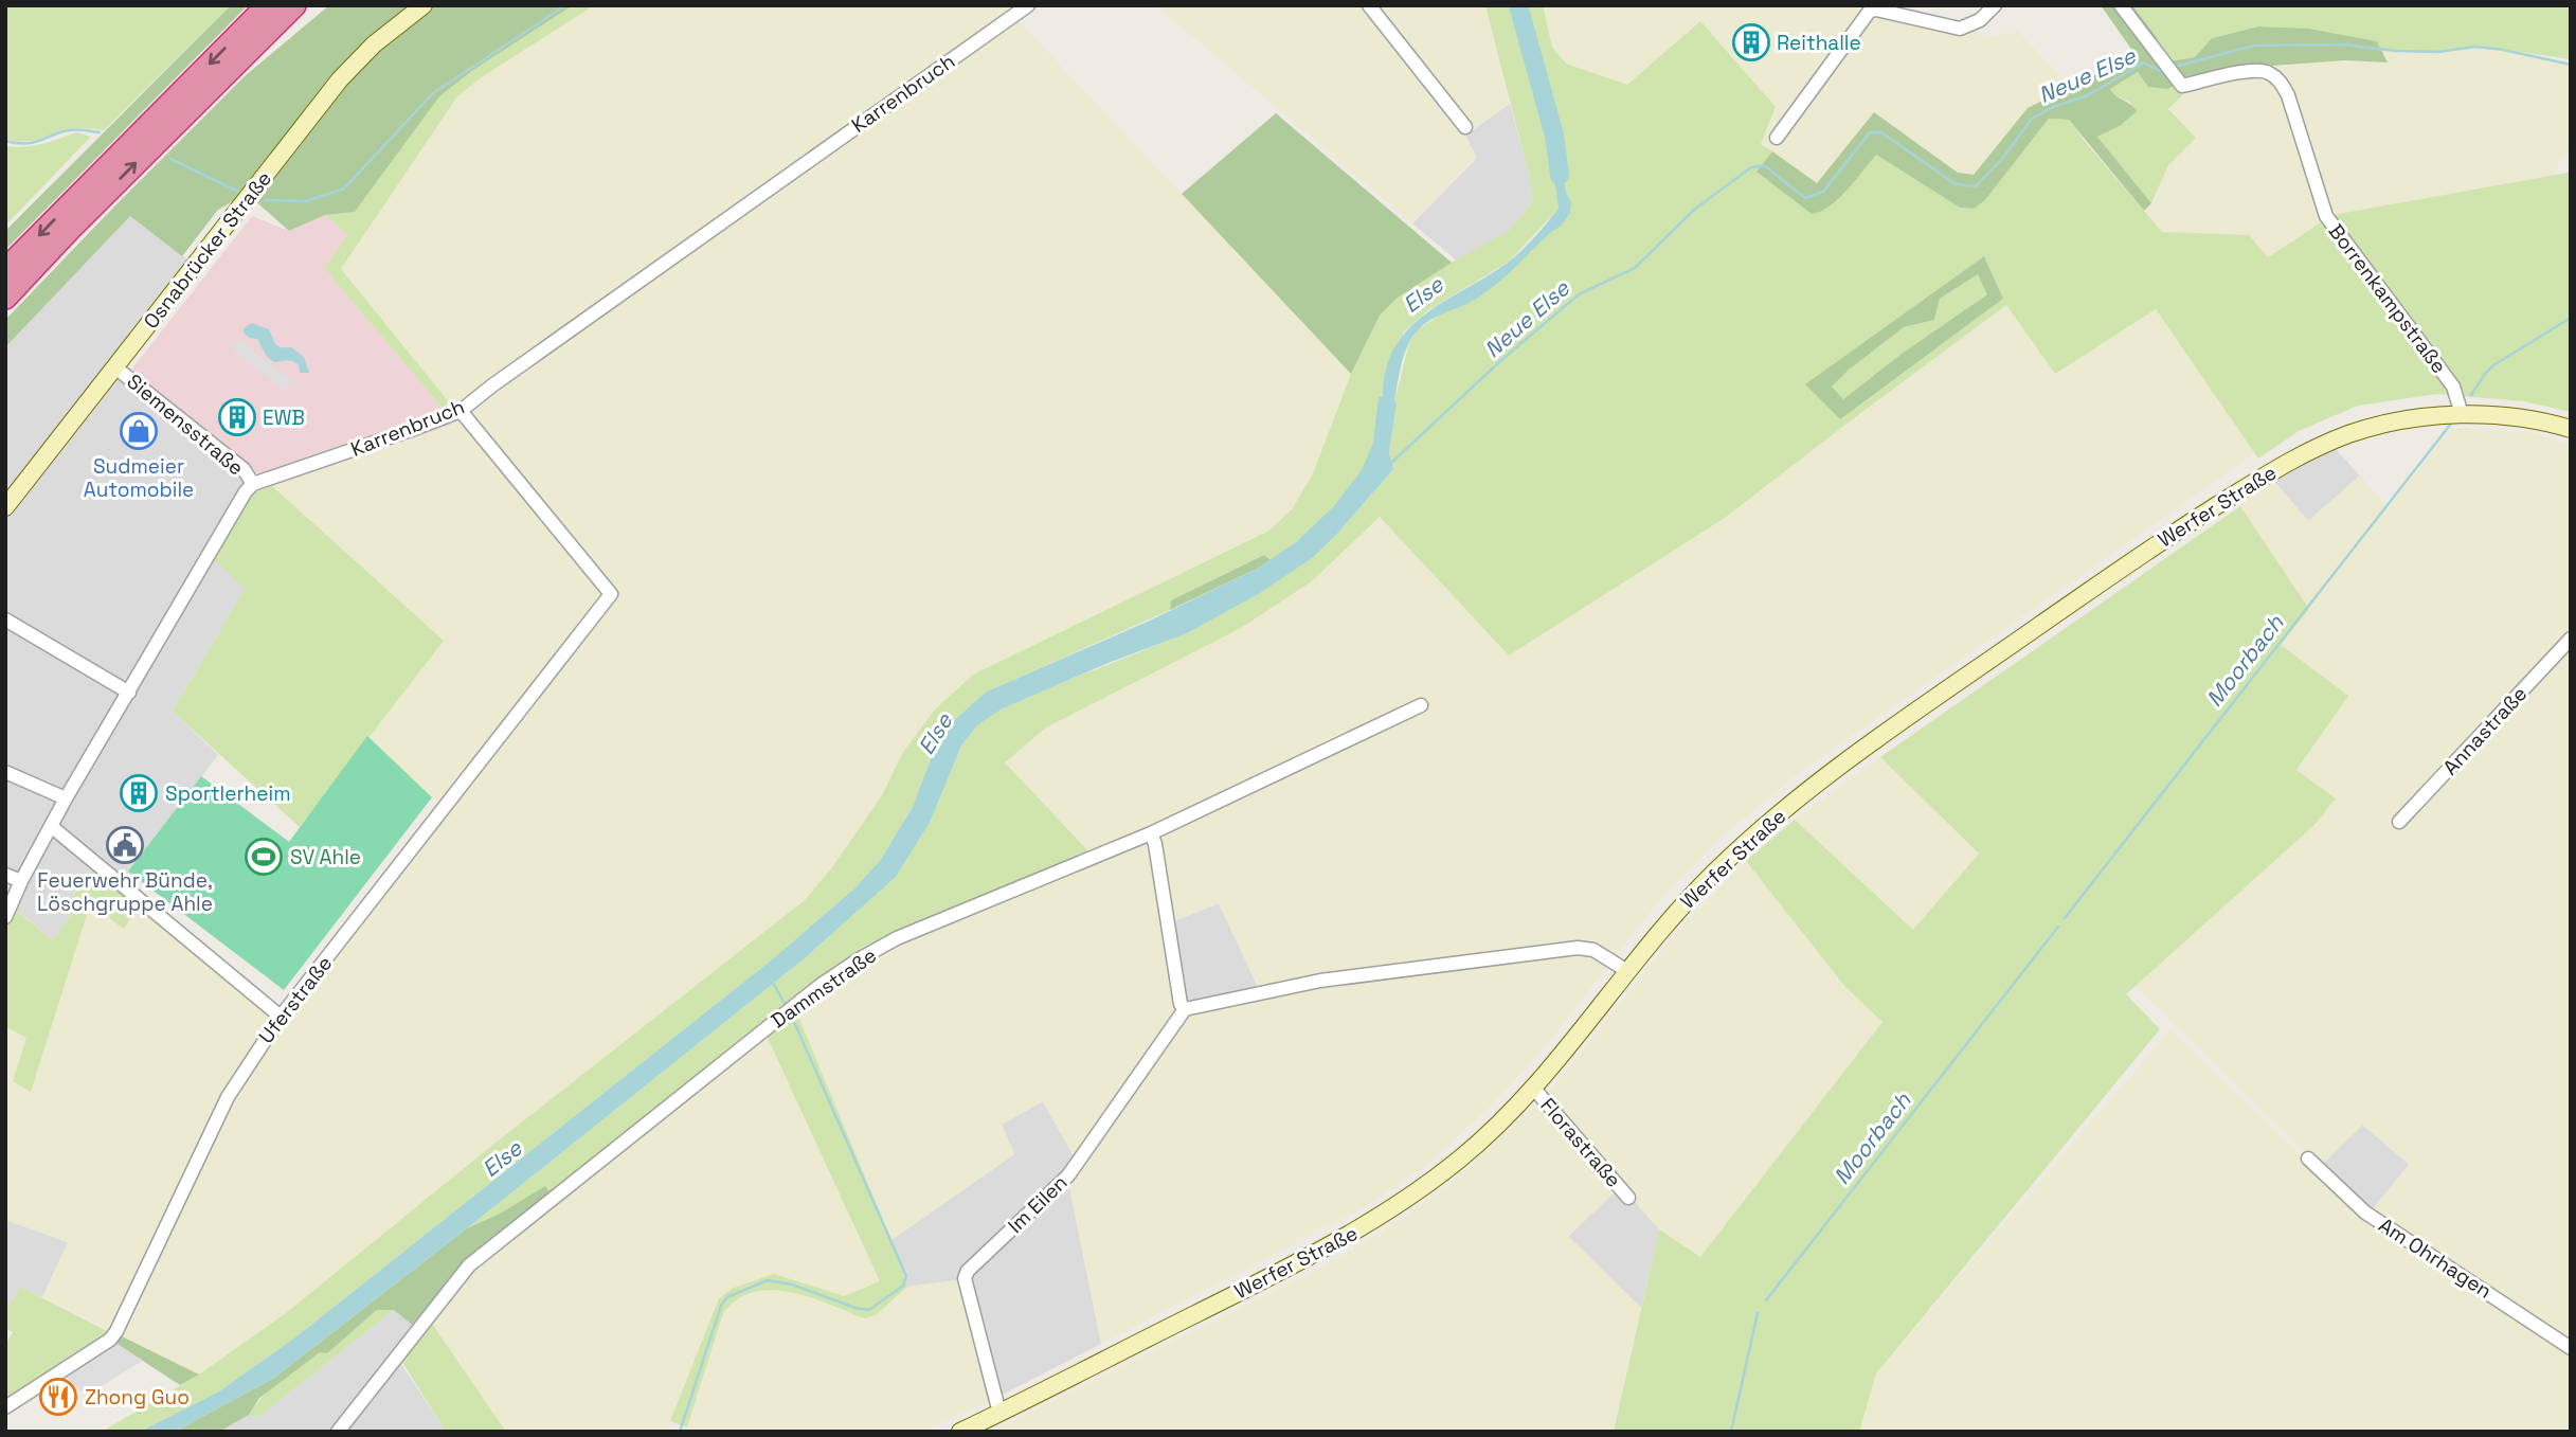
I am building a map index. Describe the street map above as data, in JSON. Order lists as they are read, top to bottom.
{
  "streets": {
    "street": [
      "Karrenbruch",
      "Osnabrücker Straße",
      "Borrenkampstraße",
      "Siemensstraße",
      "Werfer Straße",
      "Annastraße",
      "Dammstraße",
      "Uferstraße",
      "Florastraße",
      "Im Eilen",
      "Am Ohrhagen"
    ]
  },
  "crossings": [
    ["Karrenbruch", "Siemensstraße"],
    ["Karrenbruch", "Uferstraße"],
    ["Osnabrücker Straße", "Siemensstraße"],
    ["Borrenkampstraße", "Werfer Straße"],
    ["Werfer Straße", "Florastraße"],
    ["Werfer Straße", "Im Eilen"]
  ],
  "water": ["Neue Else", "Else", "Moorbach"],
  "places": {
    "building": ["Reithalle", "EWB", "Sportlerheim"],
    "shop": ["Sudmeier Automobile"],
    "public building": ["Feuerwehr Bünde, Löschgruppe Ahle"],
    "sports": ["SV Ahle"],
    "restaurant": ["Zhong Guo"]
  }
}
